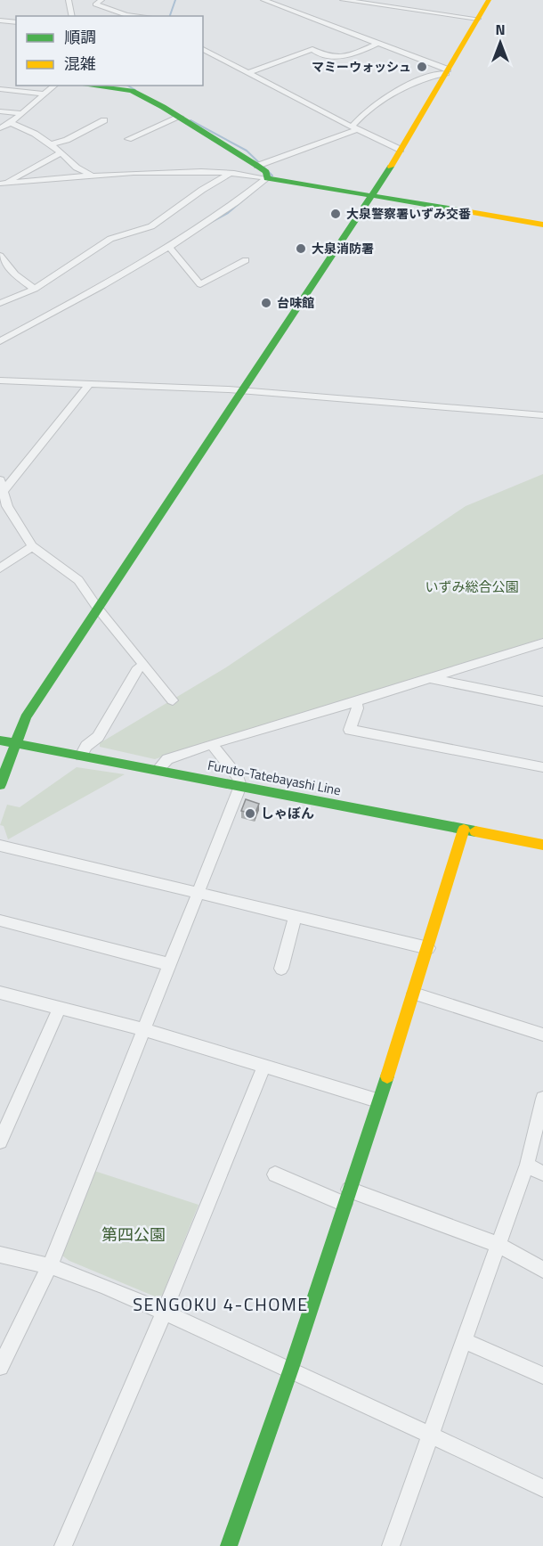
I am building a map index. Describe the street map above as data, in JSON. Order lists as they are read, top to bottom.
{
  "streets": {
    "street": ["Furuto-Tatebayashi Line"]
  },
  "districts": ["SENGOKU 4-CHOME"],
  "parks": ["いずみ総合公園", "第四公園"],
  "places": [
    "マミーウォッシュ",
    "大泉警察署いずみ交番",
    "大泉消防署",
    "台味館",
    "しゃぼん"
  ],
  "legend": ["順調", "混雑"],
  "north": "top"
}
